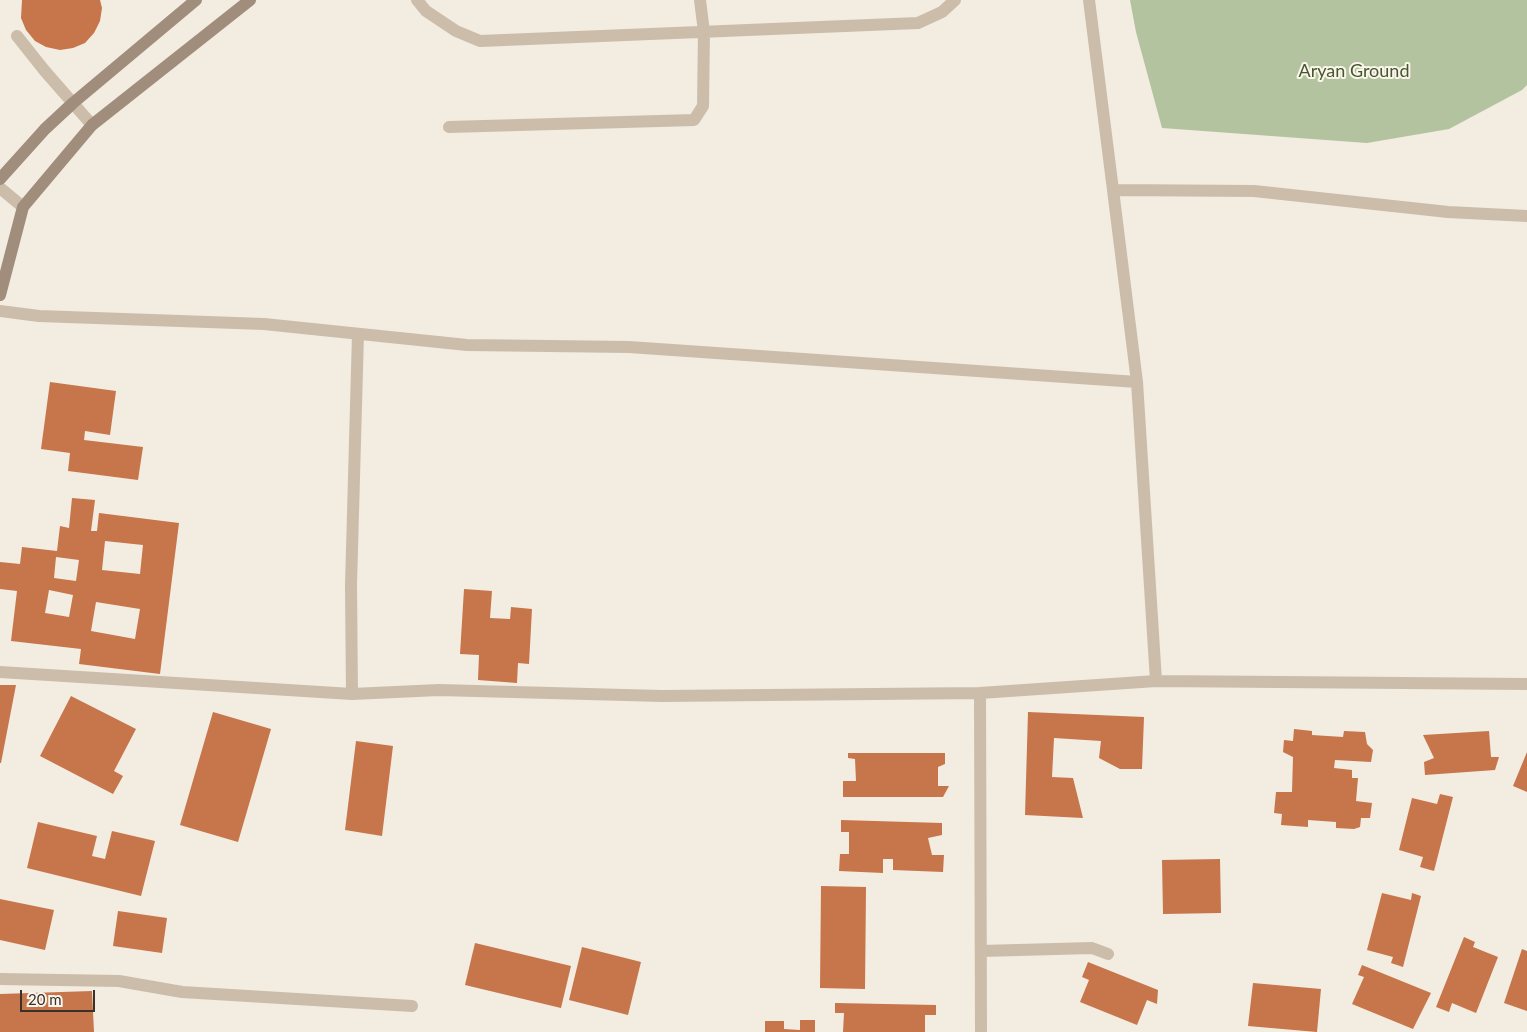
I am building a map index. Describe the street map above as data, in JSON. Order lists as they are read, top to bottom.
{
  "parks": ["Aryan Ground"],
  "scale_bar": "20 m"
}
